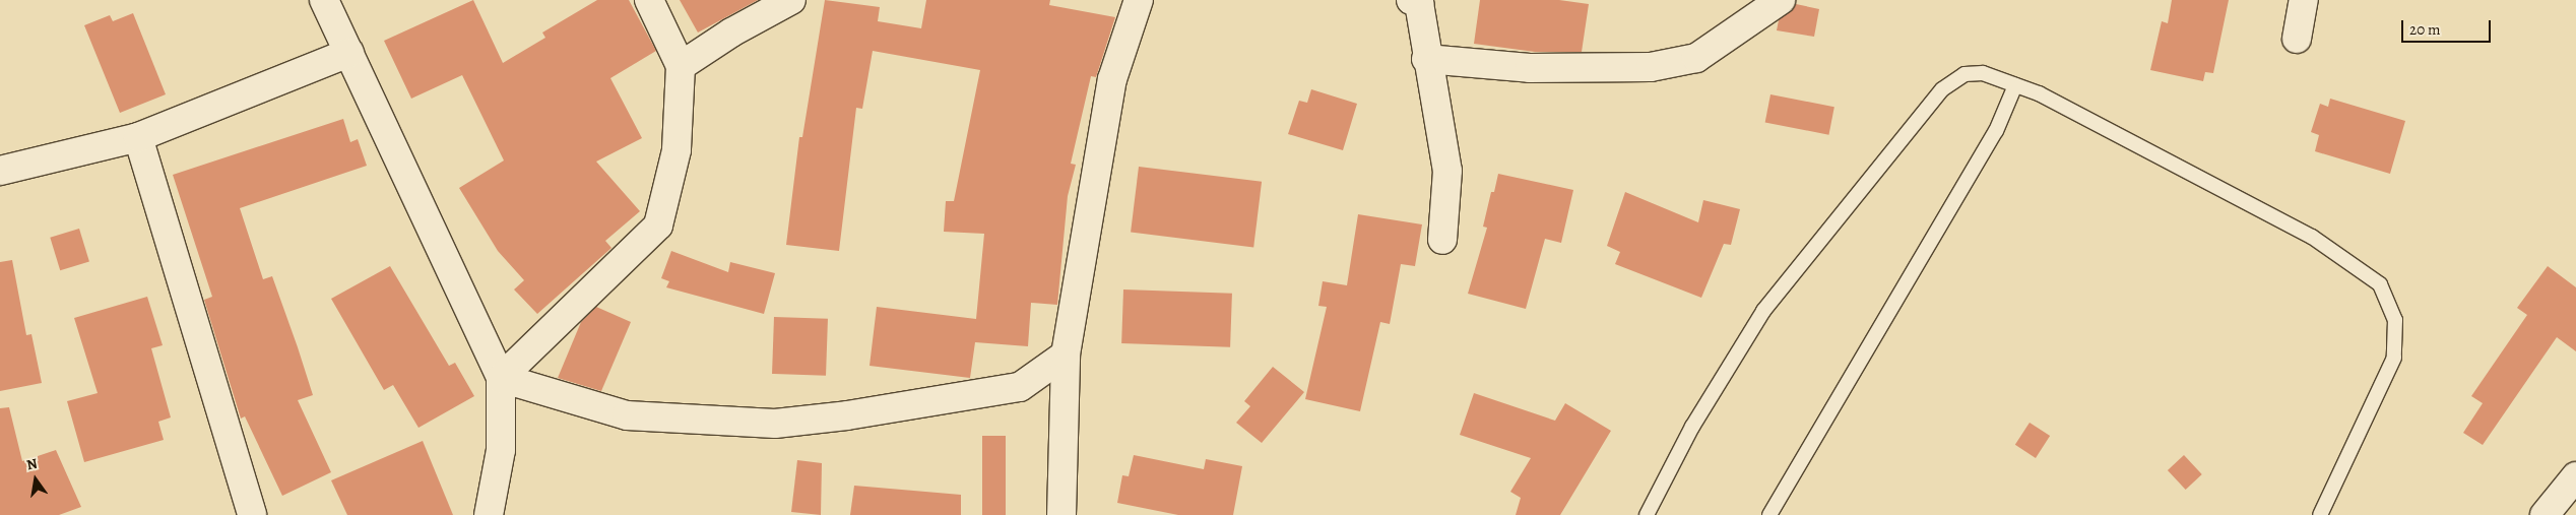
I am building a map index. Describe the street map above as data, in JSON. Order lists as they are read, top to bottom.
{
  "scale_bar": "20 m",
  "north": "top"
}
